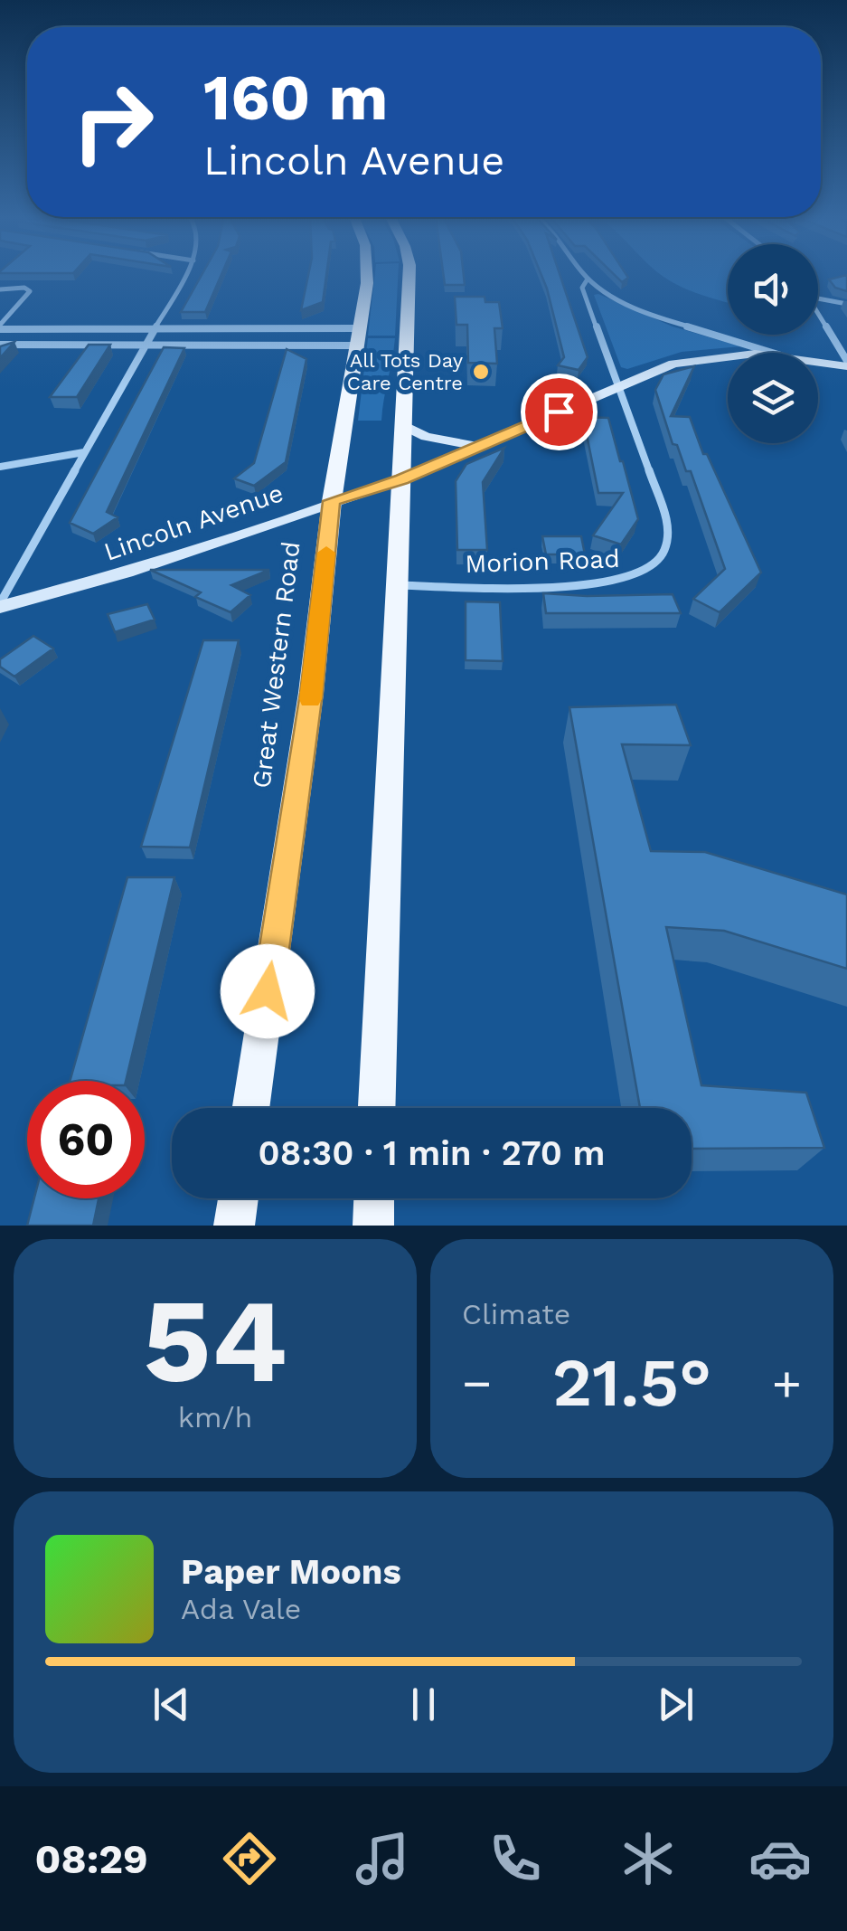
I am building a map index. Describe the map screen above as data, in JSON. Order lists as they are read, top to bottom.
{
  "streets": {
    "main road": ["Great Western Road"],
    "street": ["Lincoln Avenue", "Morion Road"]
  },
  "crossings": [
    ["Lincoln Avenue", "Morion Road"],
    ["Lincoln Avenue", "Great Western Road"]
  ],
  "places": ["All Tots Day Care Centre"],
  "page": {
    "turn": ["160 m", "Lincoln Avenue"],
    "limit": "60",
    "trip": "08:30 · 1 min · 270 m",
    "tile": [
      ["54", "km/h"],
      "Climate"
    ],
    "heat": ["−", "21.5°", "+"],
    "song": ["Paper Moons", "Ada Vale"],
    "tabs": "08:29"
  }
}
